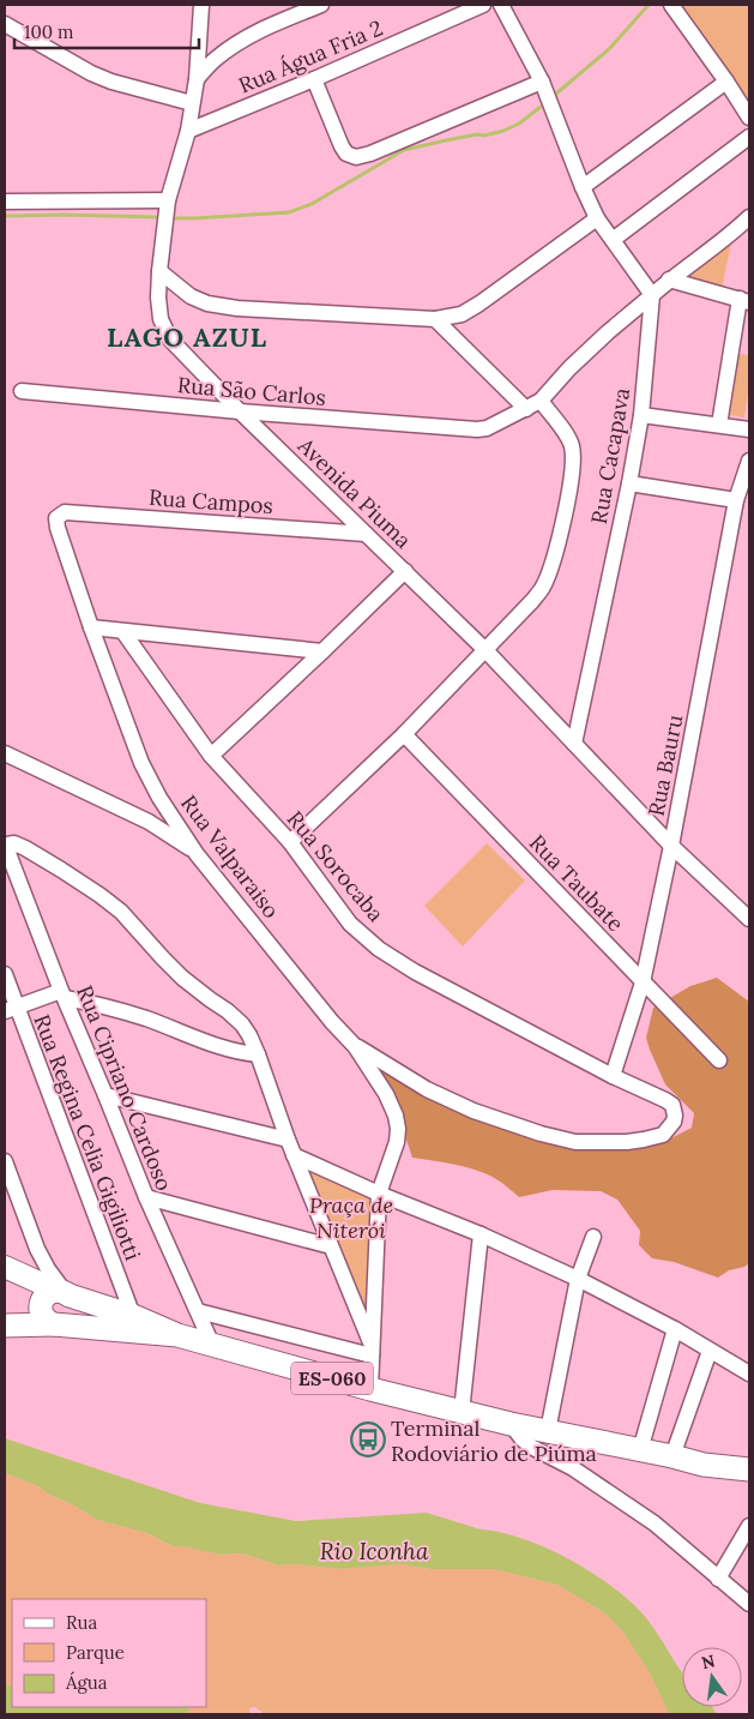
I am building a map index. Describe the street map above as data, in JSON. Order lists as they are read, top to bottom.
{
  "streets": {
    "main road": ["ES-060"],
    "street": [
      "Rua Água Fria 2",
      "Rua São Carlos",
      "Rua Cacapava",
      "Avenida Piuma",
      "Rua Campos",
      "Rua Bauru",
      "Rua Valparaiso",
      "Rua Sorocaba",
      "Rua Taubate",
      "Rua Cipriano Cardoso",
      "Rua Regina Celia Gigiliotti"
    ]
  },
  "crossings": [
    ["Rua Água Fria 2", "Avenida Piuma"],
    ["Rua São Carlos", "Avenida Piuma"],
    ["Rua Cacapava", "Avenida Piuma"],
    ["Avenida Piuma", "Rua Campos"],
    ["Avenida Piuma", "Rua Bauru"],
    ["Rua Campos", "Rua Valparaiso"],
    ["Rua Bauru", "Rua Sorocaba"],
    ["Rua Bauru", "Rua Taubate"],
    ["Rua Valparaiso", "Rua Sorocaba"],
    ["Rua Valparaiso", "ES-060"],
    ["Rua Cipriano Cardoso", "ES-060"],
    ["Rua Regina Celia Gigiliotti", "ES-060"]
  ],
  "districts": ["LAGO AZUL"],
  "water": ["Rio Iconha"],
  "parks": ["Praça de Niterói"],
  "places": {
    "bus stop": ["Terminal Rodoviário de Piúma"]
  },
  "legend": ["Rua", "Parque", "Água"],
  "scale_bar": "100 m",
  "north": "top"
}
